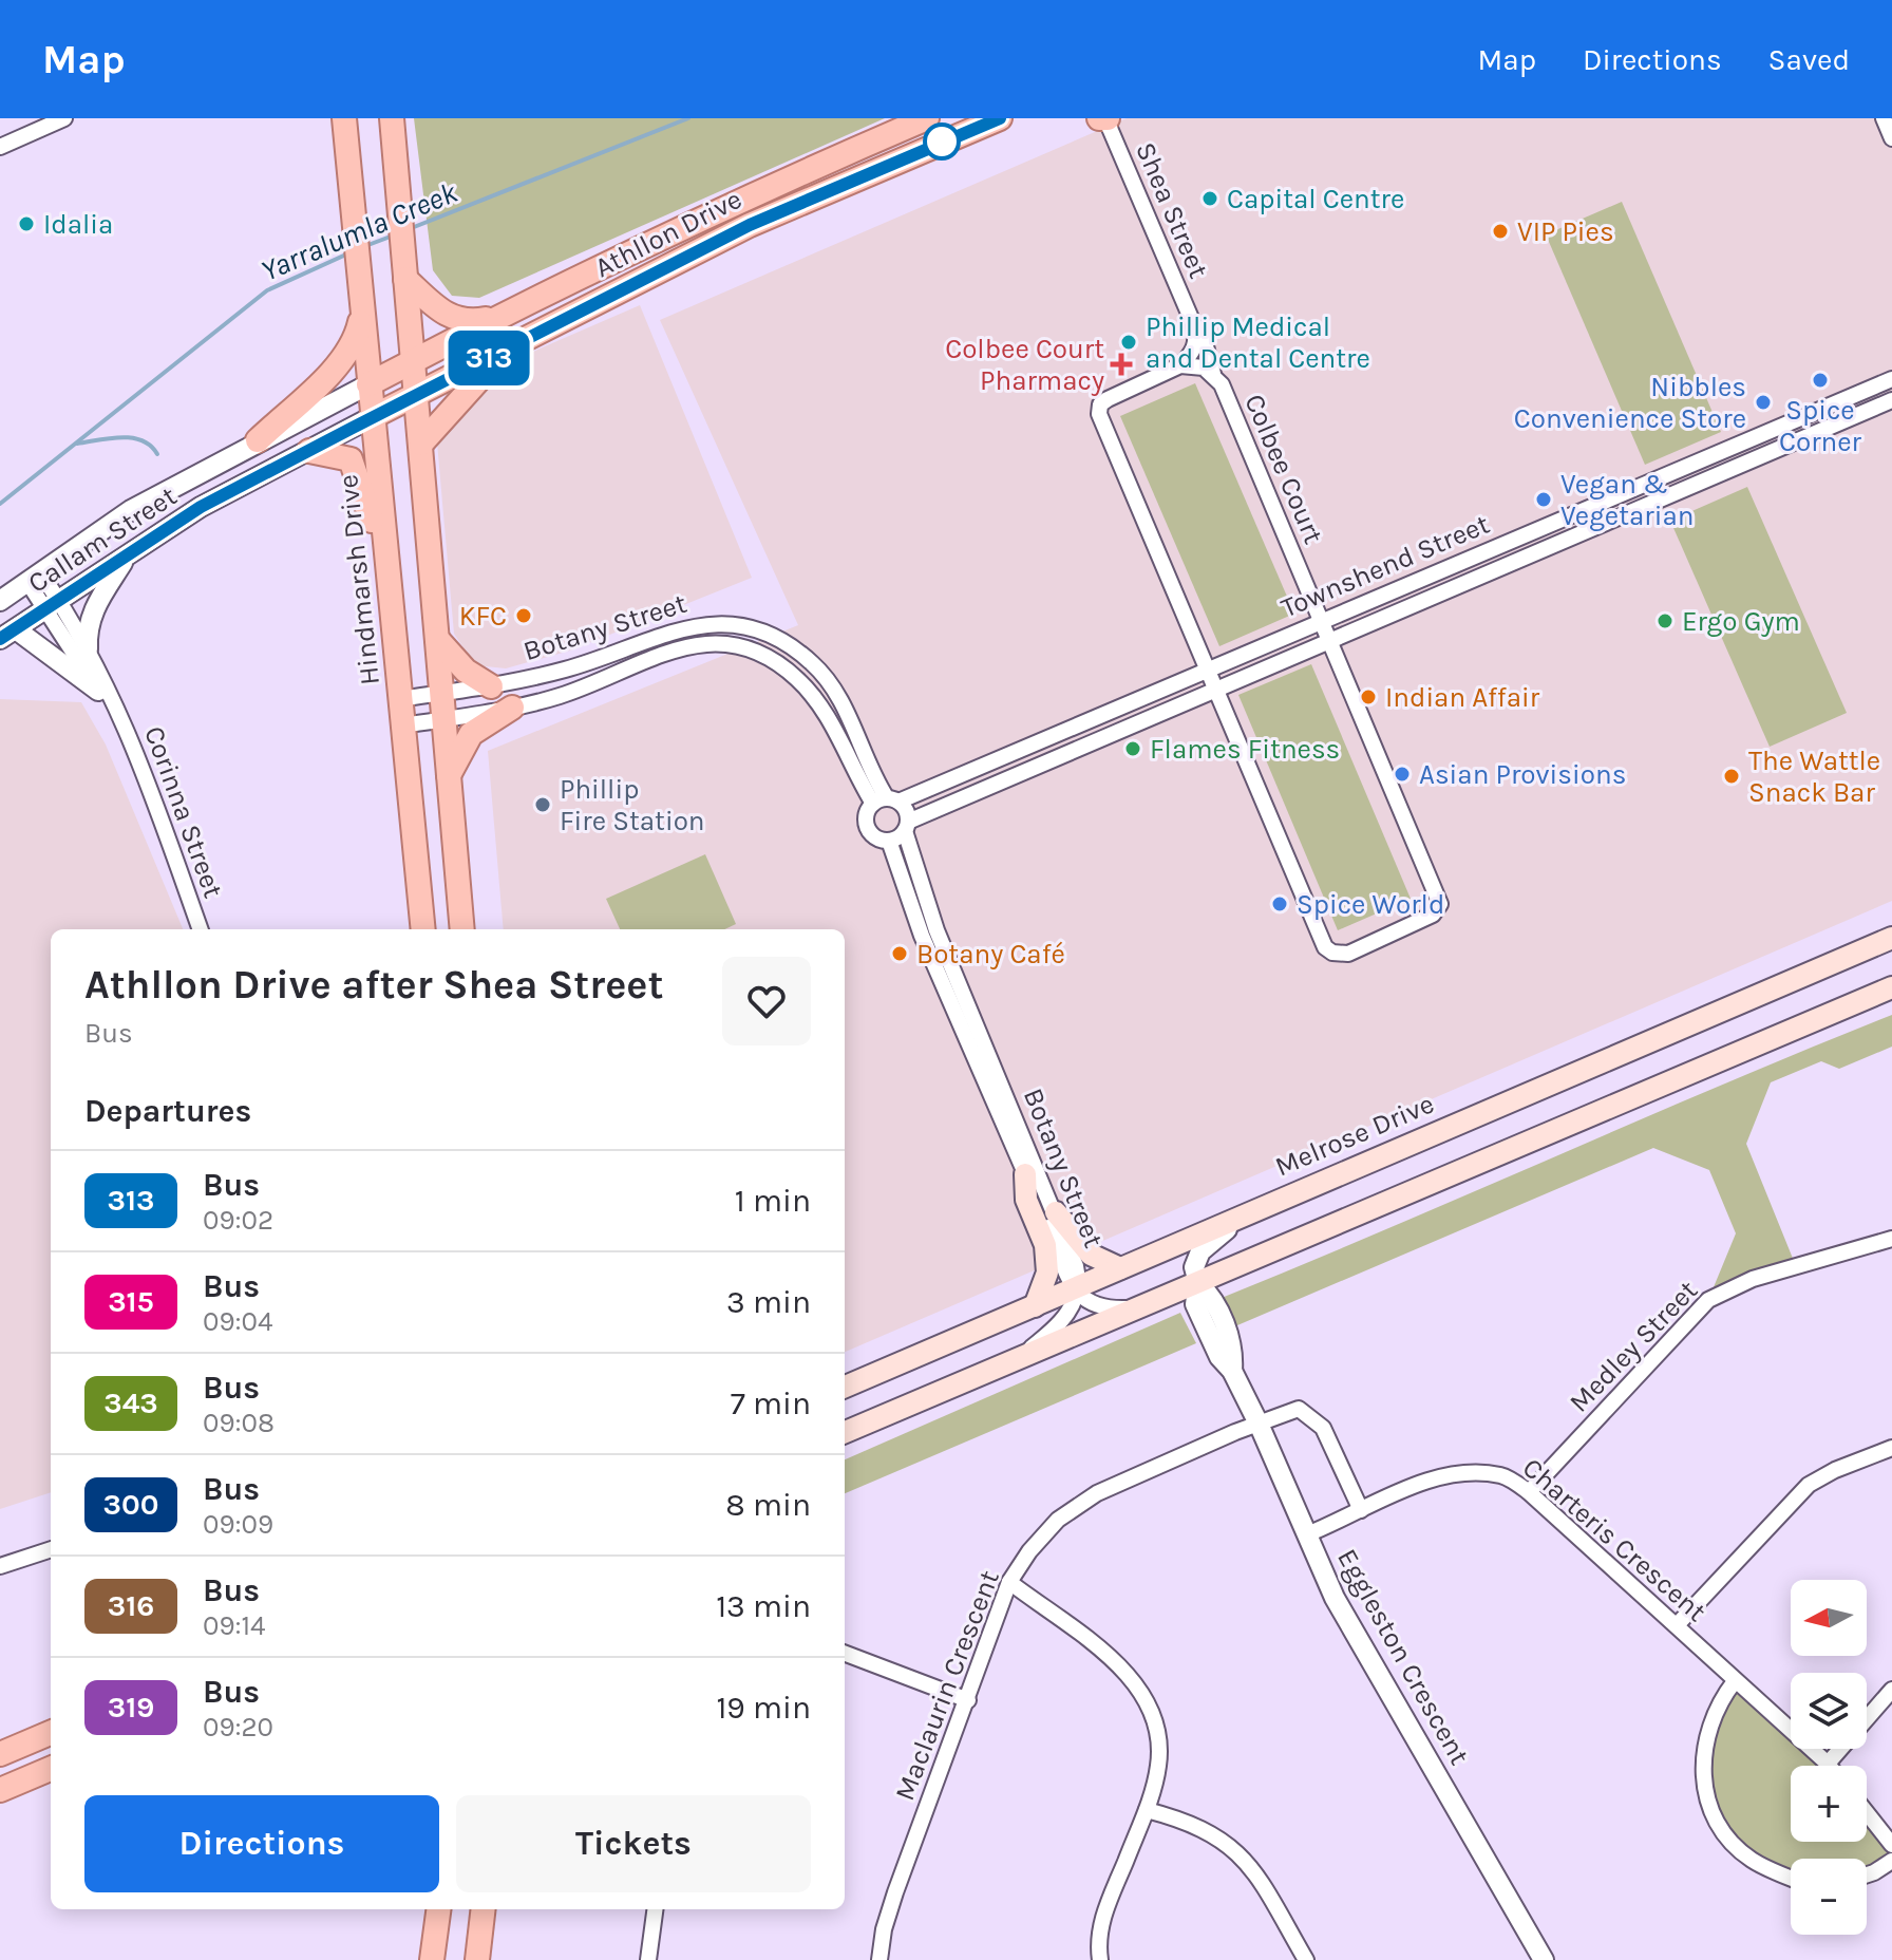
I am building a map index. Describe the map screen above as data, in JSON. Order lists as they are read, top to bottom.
{
  "streets": {
    "main road": ["Athllon Drive", "Hindmarsh Drive", "Melrose Drive"],
    "street": [
      "Shea Street",
      "Colbee Court",
      "Callam Street",
      "Townshend Street",
      "Botany Street",
      "Corinna Street",
      "Medley Street",
      "Charteris Crescent",
      "Eggleston Crescent",
      "Maclaurin Crescent"
    ]
  },
  "crossings": [
    ["Shea Street", "Colbee Court"],
    ["Athllon Drive", "Callam Street"],
    ["Athllon Drive", "Hindmarsh Drive"],
    ["Colbee Court", "Townshend Street"],
    ["Callam Street", "Hindmarsh Drive"],
    ["Callam Street", "Corinna Street"],
    ["Townshend Street", "Botany Street"],
    ["Hindmarsh Drive", "Botany Street"],
    ["Botany Street", "Melrose Drive"],
    ["Medley Street", "Charteris Crescent"],
    ["Charteris Crescent", "Eggleston Crescent"],
    ["Charteris Crescent", "Maclaurin Crescent"],
    ["Eggleston Crescent", "Maclaurin Crescent"]
  ],
  "water": ["Yarralumla Creek"],
  "places": {
    "other": [
      "Capital Centre",
      "Idalia",
      "VIP Pies",
      "Phillip Medical and Dental Centre",
      "Spice Corner",
      "Nibbles Convenience Store",
      "Vegan & Vegetarian",
      "KFC",
      "Ergo Gym",
      "Indian Affair",
      "Flames Fitness",
      "Asian Provisions",
      "The Wattle Snack Bar",
      "Phillip Fire Station",
      "Spice World",
      "Botany Café"
    ],
    "health": ["Colbee Court Pharmacy"]
  },
  "lines": ["bus line 313"],
  "north": "left",
  "page": {
    "header": "Map",
    "nav": ["Map", "Directions", "Saved"],
    "on_map": "313",
    "heading": [
      ["Athllon Drive after Shea Street", "Bus"],
      "Departures"
    ],
    "list": [
      {
        "mark": "313",
        "name": "Bus",
        "note": "09:02",
        "value": "1 min"
      },
      {
        "mark": "315",
        "name": "Bus",
        "note": "09:04",
        "value": "3 min"
      },
      {
        "mark": "343",
        "name": "Bus",
        "note": "09:08",
        "value": "7 min"
      },
      {
        "mark": "300",
        "name": "Bus",
        "note": "09:09",
        "value": "8 min"
      },
      {
        "mark": "316",
        "name": "Bus",
        "note": "09:14",
        "value": "13 min"
      },
      {
        "mark": "319",
        "name": "Bus",
        "note": "09:20",
        "value": "19 min"
      }
    ],
    "map_buttons": ["+", "−"],
    "buttons": ["Directions", "Tickets"]
  }
}
